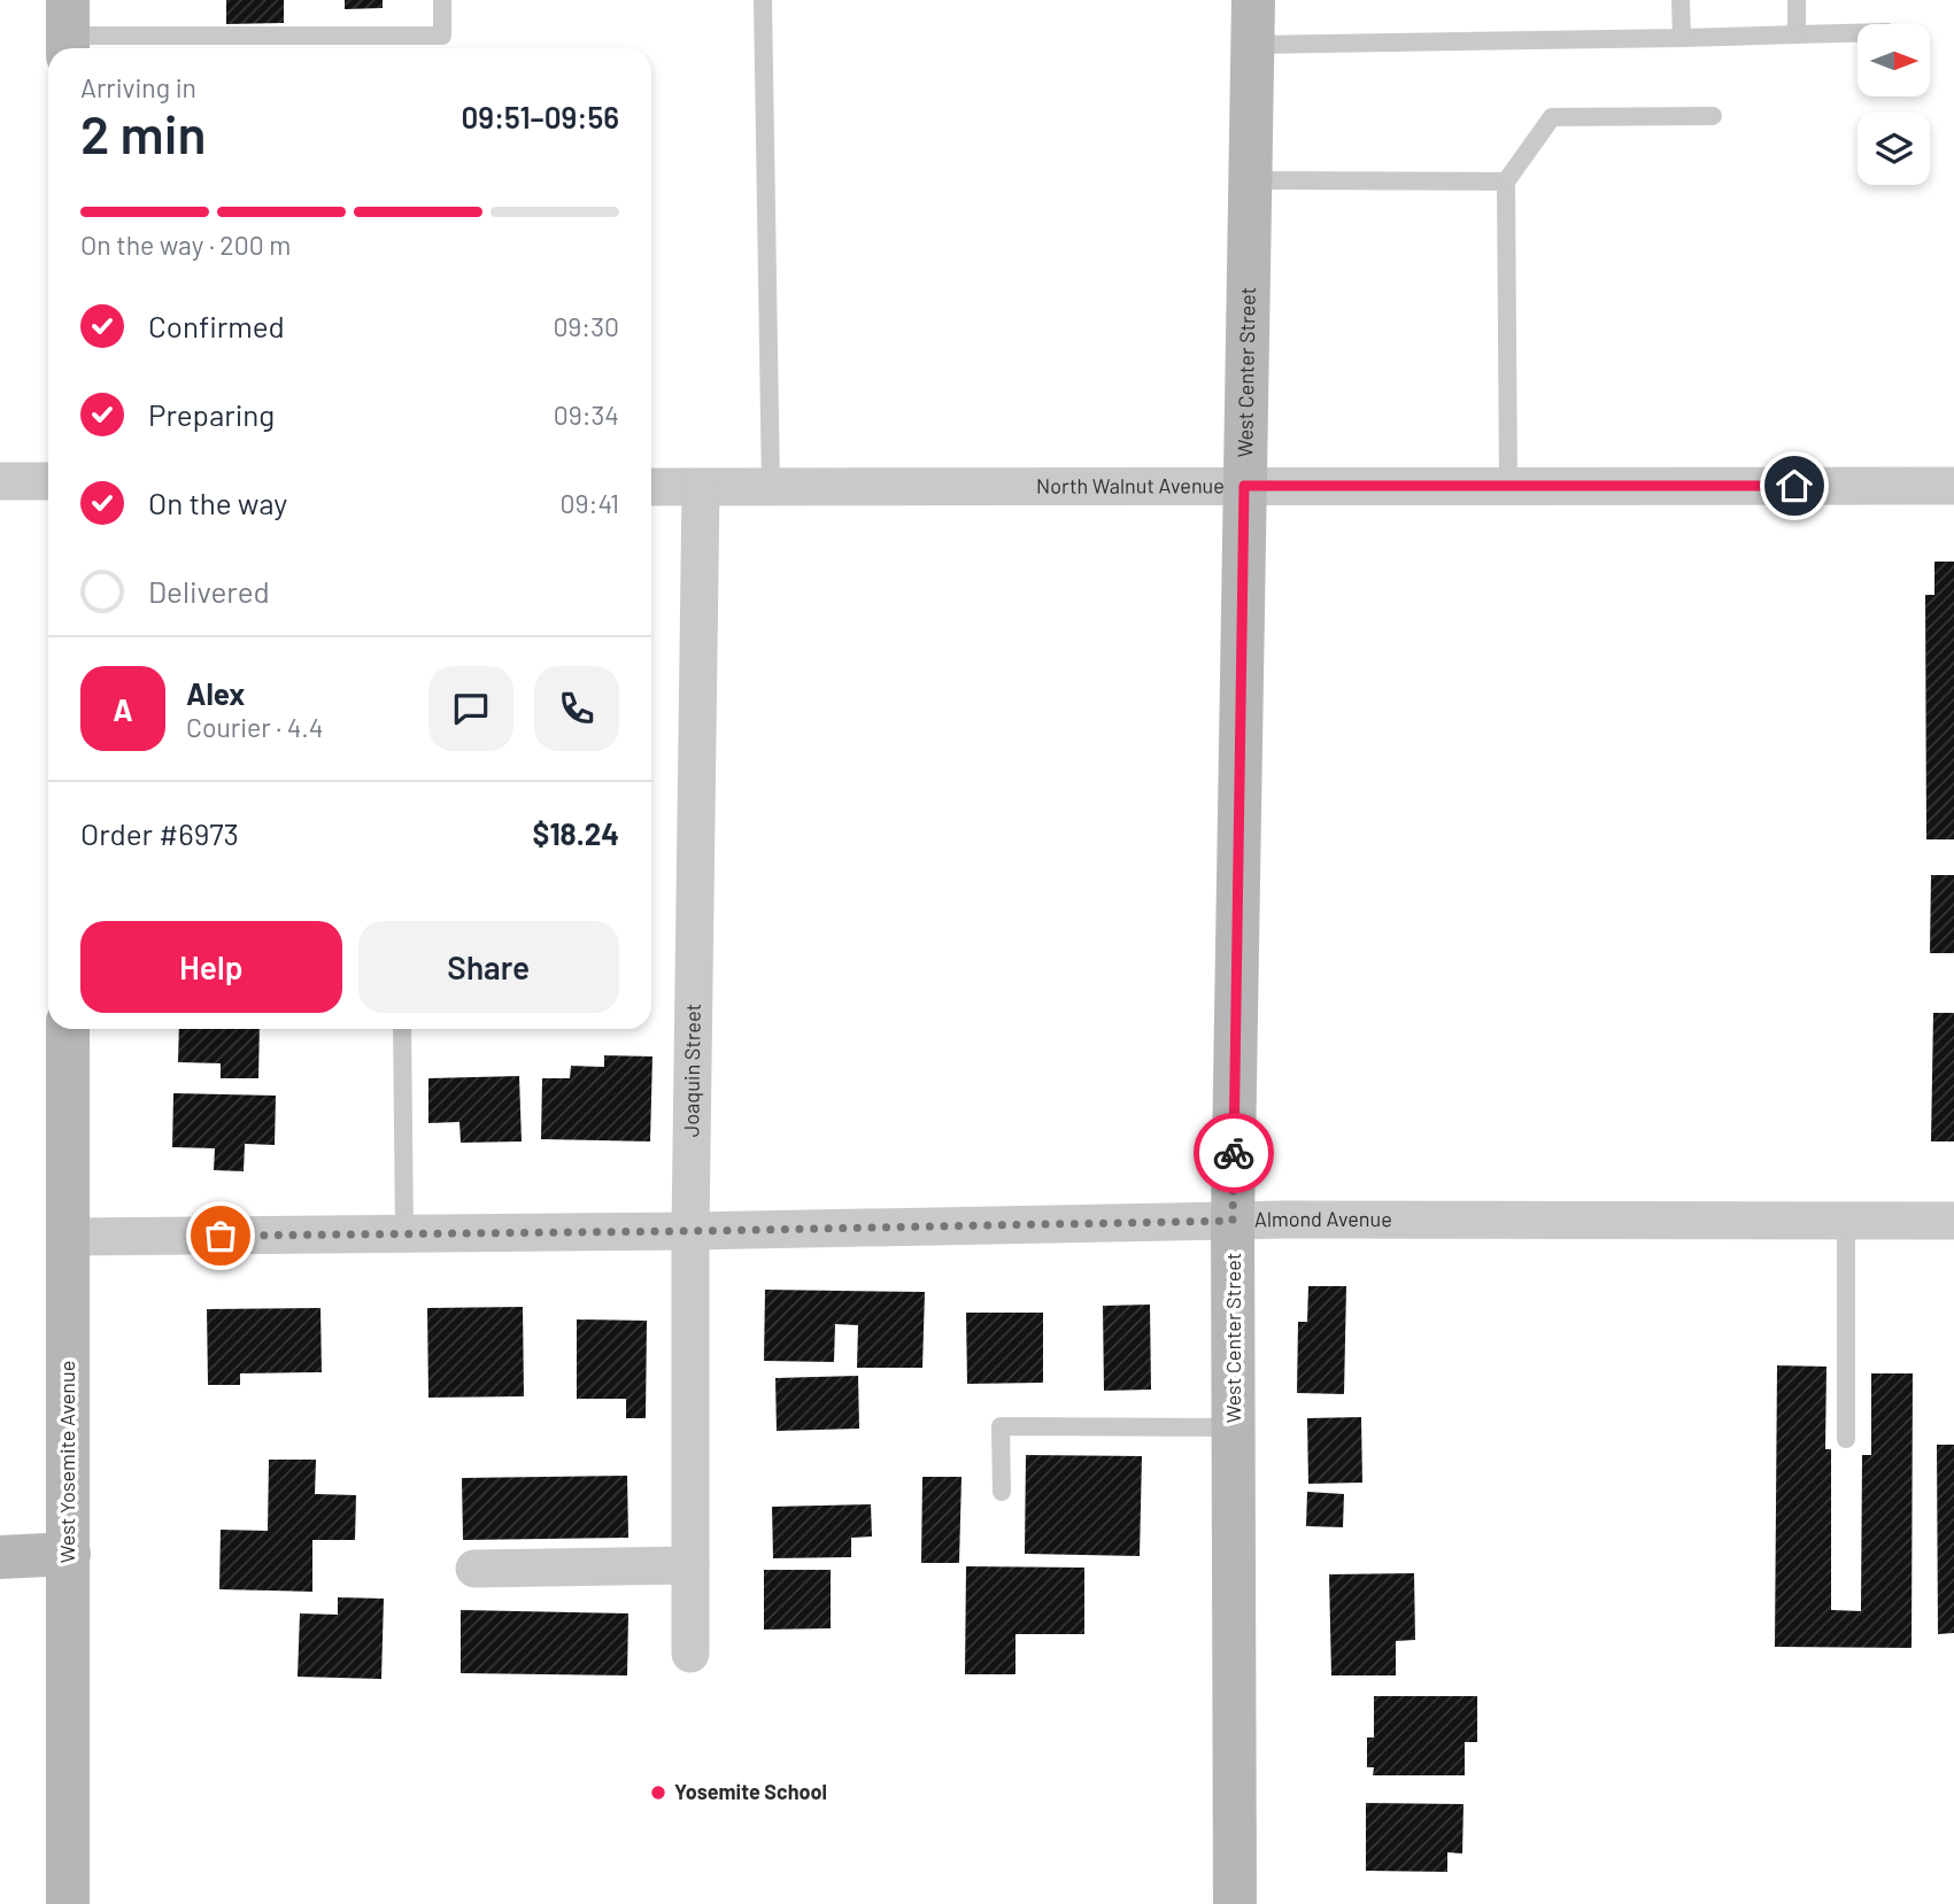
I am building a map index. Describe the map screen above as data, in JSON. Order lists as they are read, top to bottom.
{
  "streets": {
    "street": [
      "West Center Street",
      "North Walnut Avenue",
      "Joaquin Street",
      "Almond Avenue",
      "West Yosemite Avenue"
    ]
  },
  "crossings": [
    ["West Center Street", "North Walnut Avenue"],
    ["West Center Street", "Almond Avenue"],
    ["North Walnut Avenue", "Joaquin Street"],
    ["Joaquin Street", "Almond Avenue"],
    ["Almond Avenue", "West Yosemite Avenue"]
  ],
  "places": ["Yosemite School"],
  "north": "right",
  "page": {
    "heading": ["2 min", "Arriving in", "09:51–09:56"],
    "panel": [
      "Alex",
      "Courier · 4.4",
      "Order #6973",
      "$18.24"
    ],
    "bar": "On the way · 200 m",
    "list": [
      ["Confirmed", "09:30"],
      ["Preparing", "09:34"],
      ["On the way", "09:41"],
      "Delivered"
    ],
    "round": "A",
    "buttons": ["Help", "Share"]
  }
}
